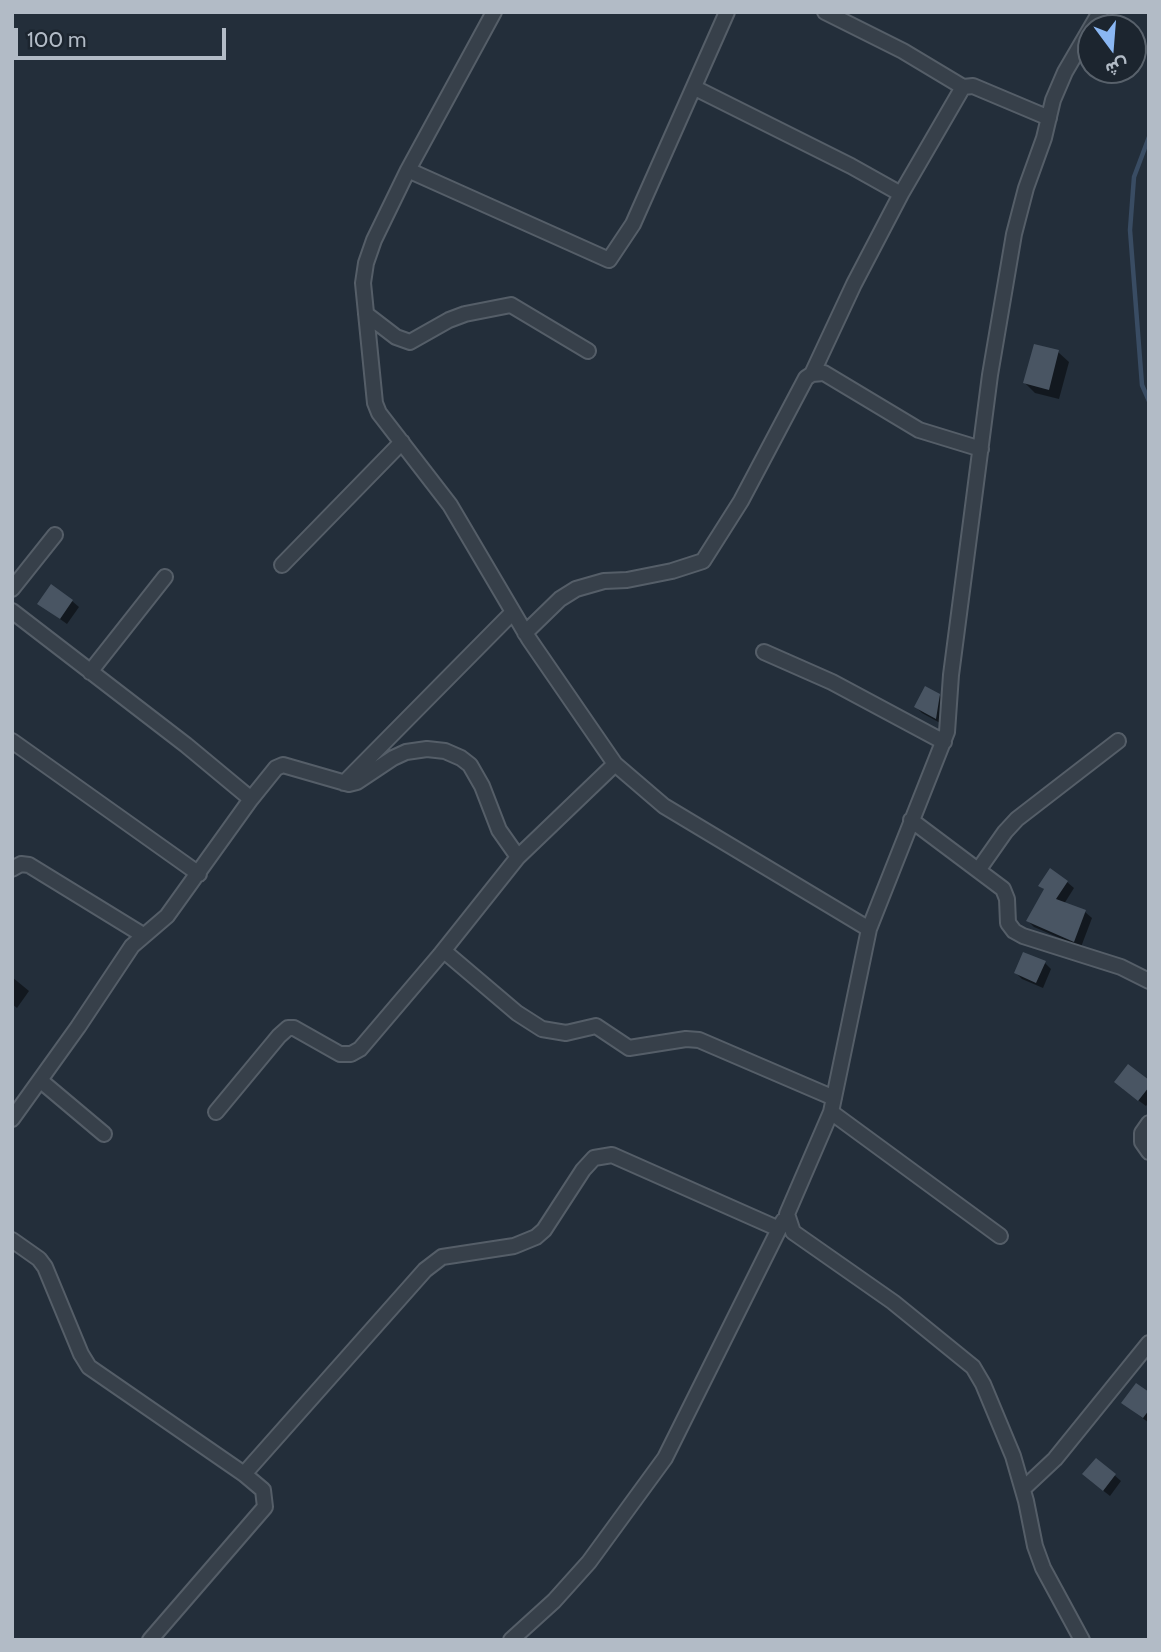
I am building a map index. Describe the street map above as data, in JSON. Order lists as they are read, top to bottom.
{
  "scale_bar": "100 m",
  "north": "bottom"
}
